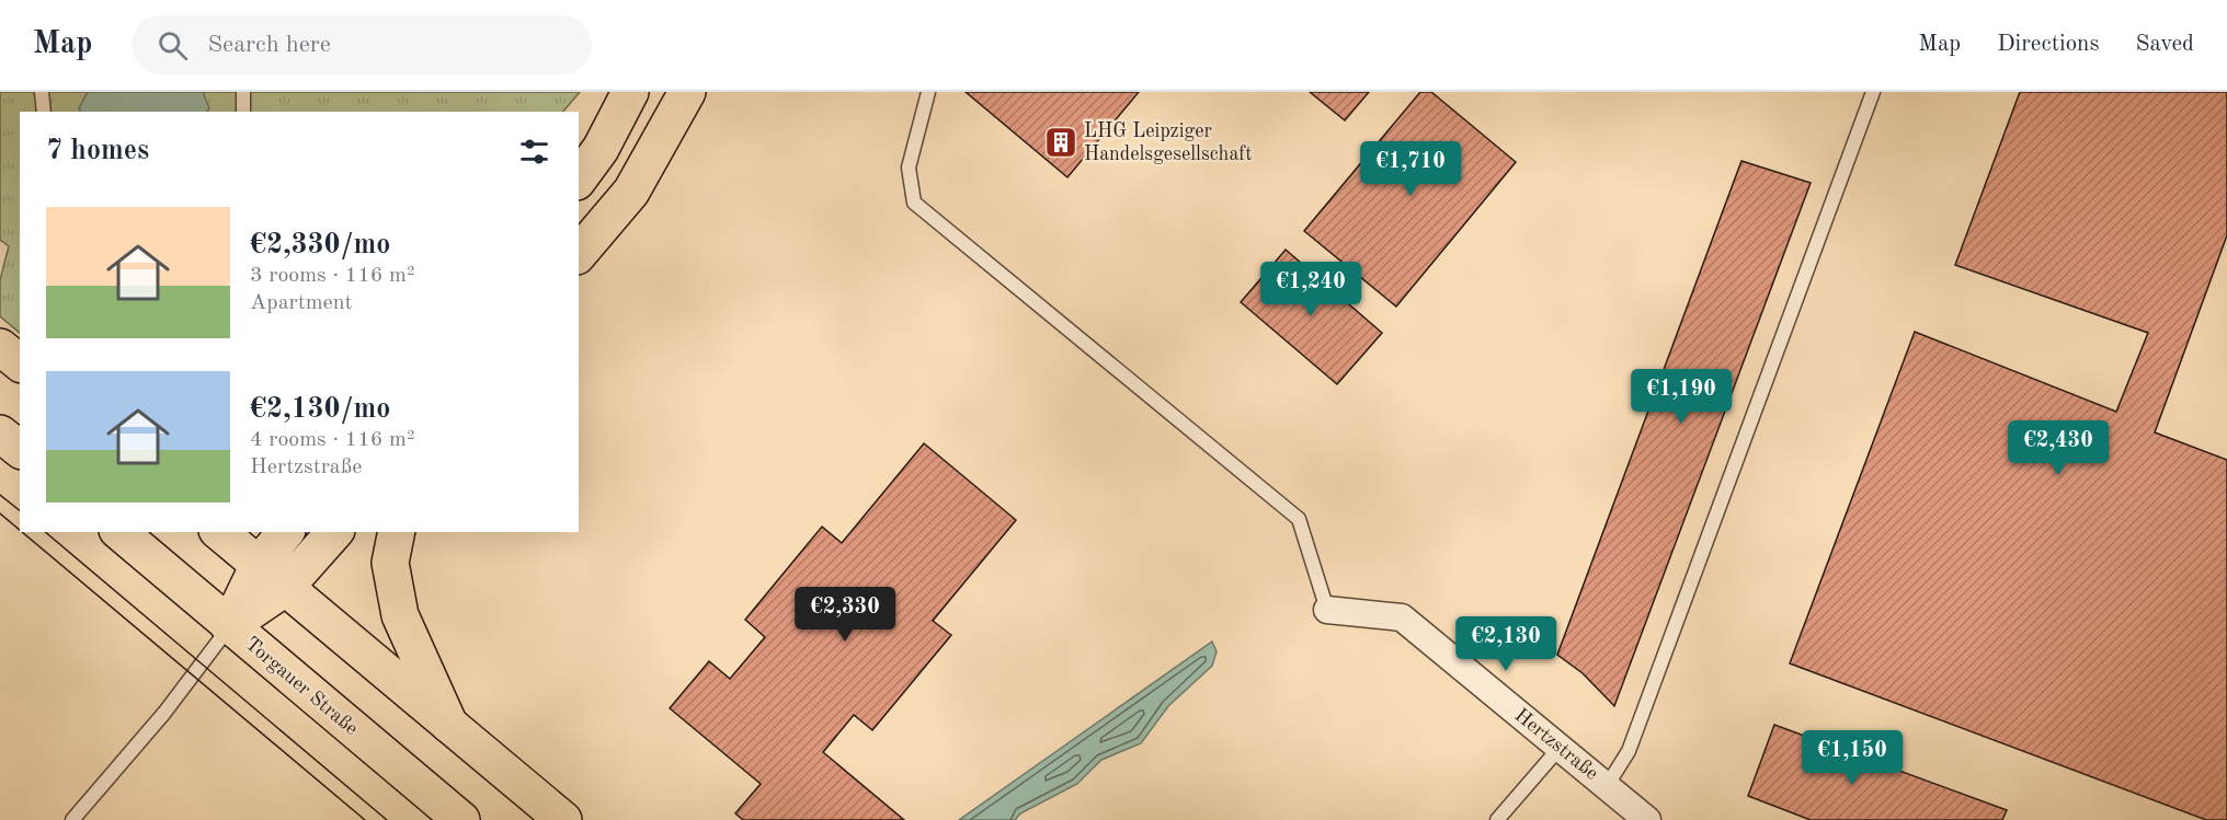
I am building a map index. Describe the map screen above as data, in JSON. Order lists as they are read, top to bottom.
{
  "streets": {
    "main road": ["Torgauer Straße"],
    "street": ["Hertzstraße"]
  },
  "places": {
    "building": ["LHG Leipziger Handelsgesellschaft"]
  },
  "page": {
    "header": "Map",
    "search": "Search here",
    "nav": ["Map", "Directions", "Saved"],
    "heading": "7 homes",
    "price": [
      "€1,710",
      "€1,240",
      "€1,190",
      "€2,430",
      "€2,330",
      "€2,130",
      "€1,150"
    ],
    "list": [
      {
        "name": "€2,330/mo",
        "note": "3 rooms · 116 m² · Apartment"
      },
      {
        "name": "€2,130/mo",
        "note": "4 rooms · 116 m² · Hertzstraße"
      }
    ]
  }
}
